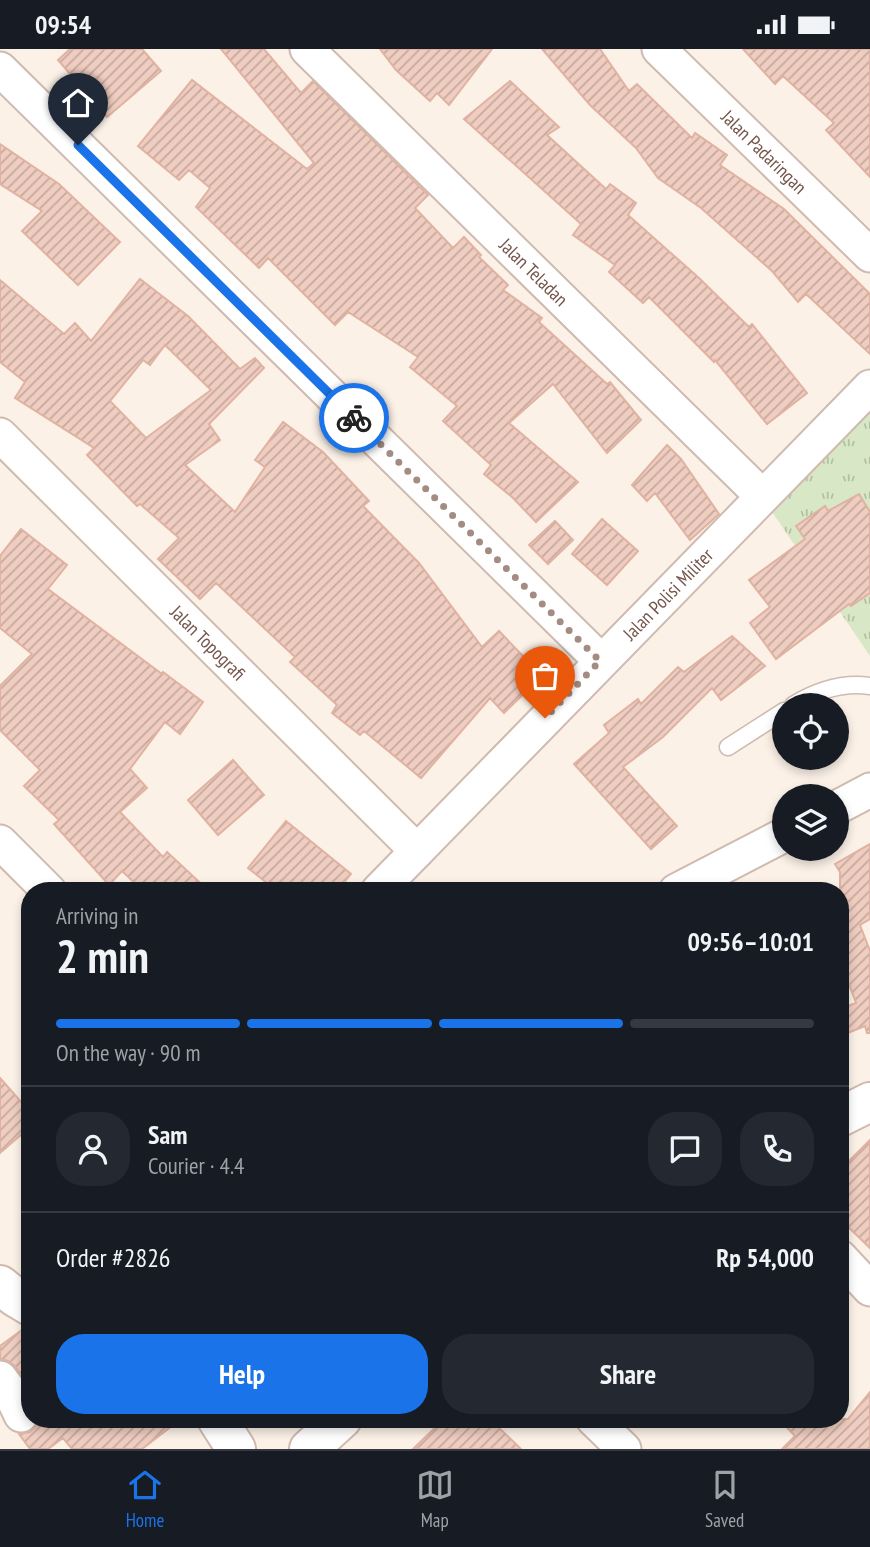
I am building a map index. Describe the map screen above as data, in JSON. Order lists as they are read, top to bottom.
{
  "streets": {
    "street": [
      "Jalan Padaringan",
      "Jalan Teladan",
      "Jalan Polisi Militer",
      "Jalan Topografi"
    ]
  },
  "crossings": [
    ["Jalan Teladan", "Jalan Polisi Militer"],
    ["Jalan Polisi Militer", "Jalan Topografi"]
  ],
  "page": {
    "status": "09:54",
    "heading": ["2 min", "Arriving in", "09:56–10:01"],
    "panel": [
      "Sam",
      "Courier · 4.4",
      "Order #2826",
      "Rp 54,000"
    ],
    "bar": "On the way · 90 m",
    "buttons": ["Help", "Share"],
    "tabs": ["Home", "Map", "Saved"]
  }
}
